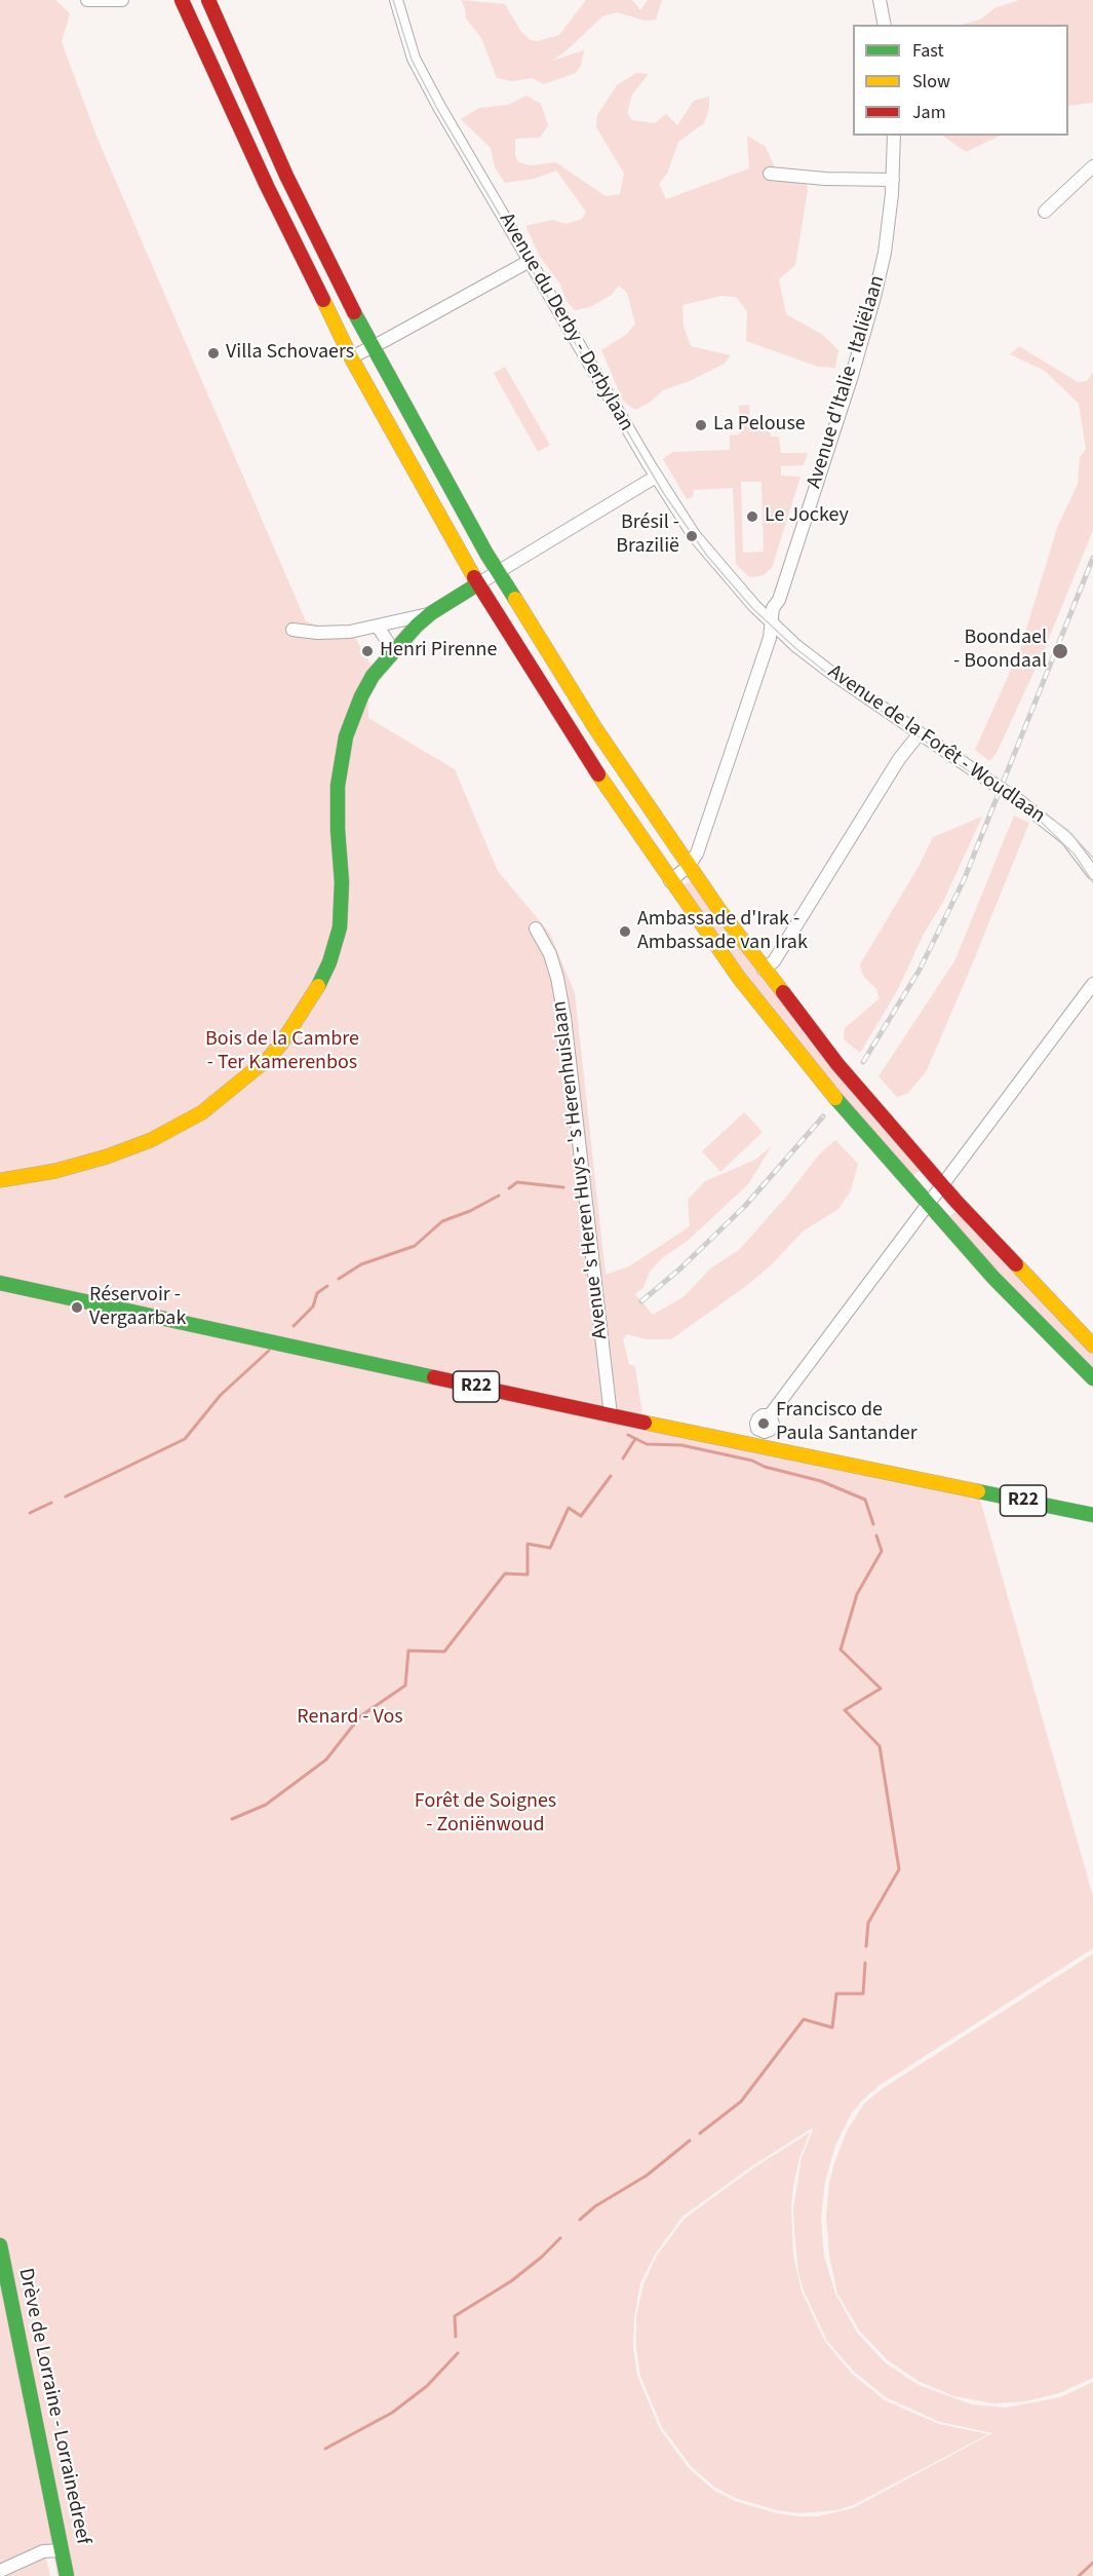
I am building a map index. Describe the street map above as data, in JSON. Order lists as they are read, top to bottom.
{
  "streets": {
    "main road": ["R22", "Drève de Lorraine - Lorrainedreef"],
    "street": [
      "Avenue du Derby - Derbylaan",
      "Avenue d'Italie - Italiëlaan",
      "Avenue de la Forêt - Woudlaan",
      "Avenue 's Heren Huys - 's Herenhuislaan"
    ]
  },
  "crossings": [
    ["Avenue du Derby - Derbylaan", "Avenue d'Italie - Italiëlaan"],
    ["Avenue du Derby - Derbylaan", "Avenue de la Forêt - Woudlaan"],
    ["Avenue d'Italie - Italiëlaan", "Avenue de la Forêt - Woudlaan"],
    ["Avenue 's Heren Huys - 's Herenhuislaan", "R22"]
  ],
  "parks": ["Bois de la Cambre - Ter Kamerenbos", "Renard - Vos", "Forêt de Soignes - Zoniënwoud"],
  "places": [
    "Villa Schovaers",
    "La Pelouse",
    "Le Jockey",
    "Brésil - Brazilië",
    "Henri Pirenne",
    "Boondael - Boondaal",
    "Ambassade d'Irak - Ambassade van Irak",
    "Réservoir - Vergaarbak",
    "Francisco de Paula Santander"
  ],
  "legend": ["Fast", "Slow", "Jam"]
}
